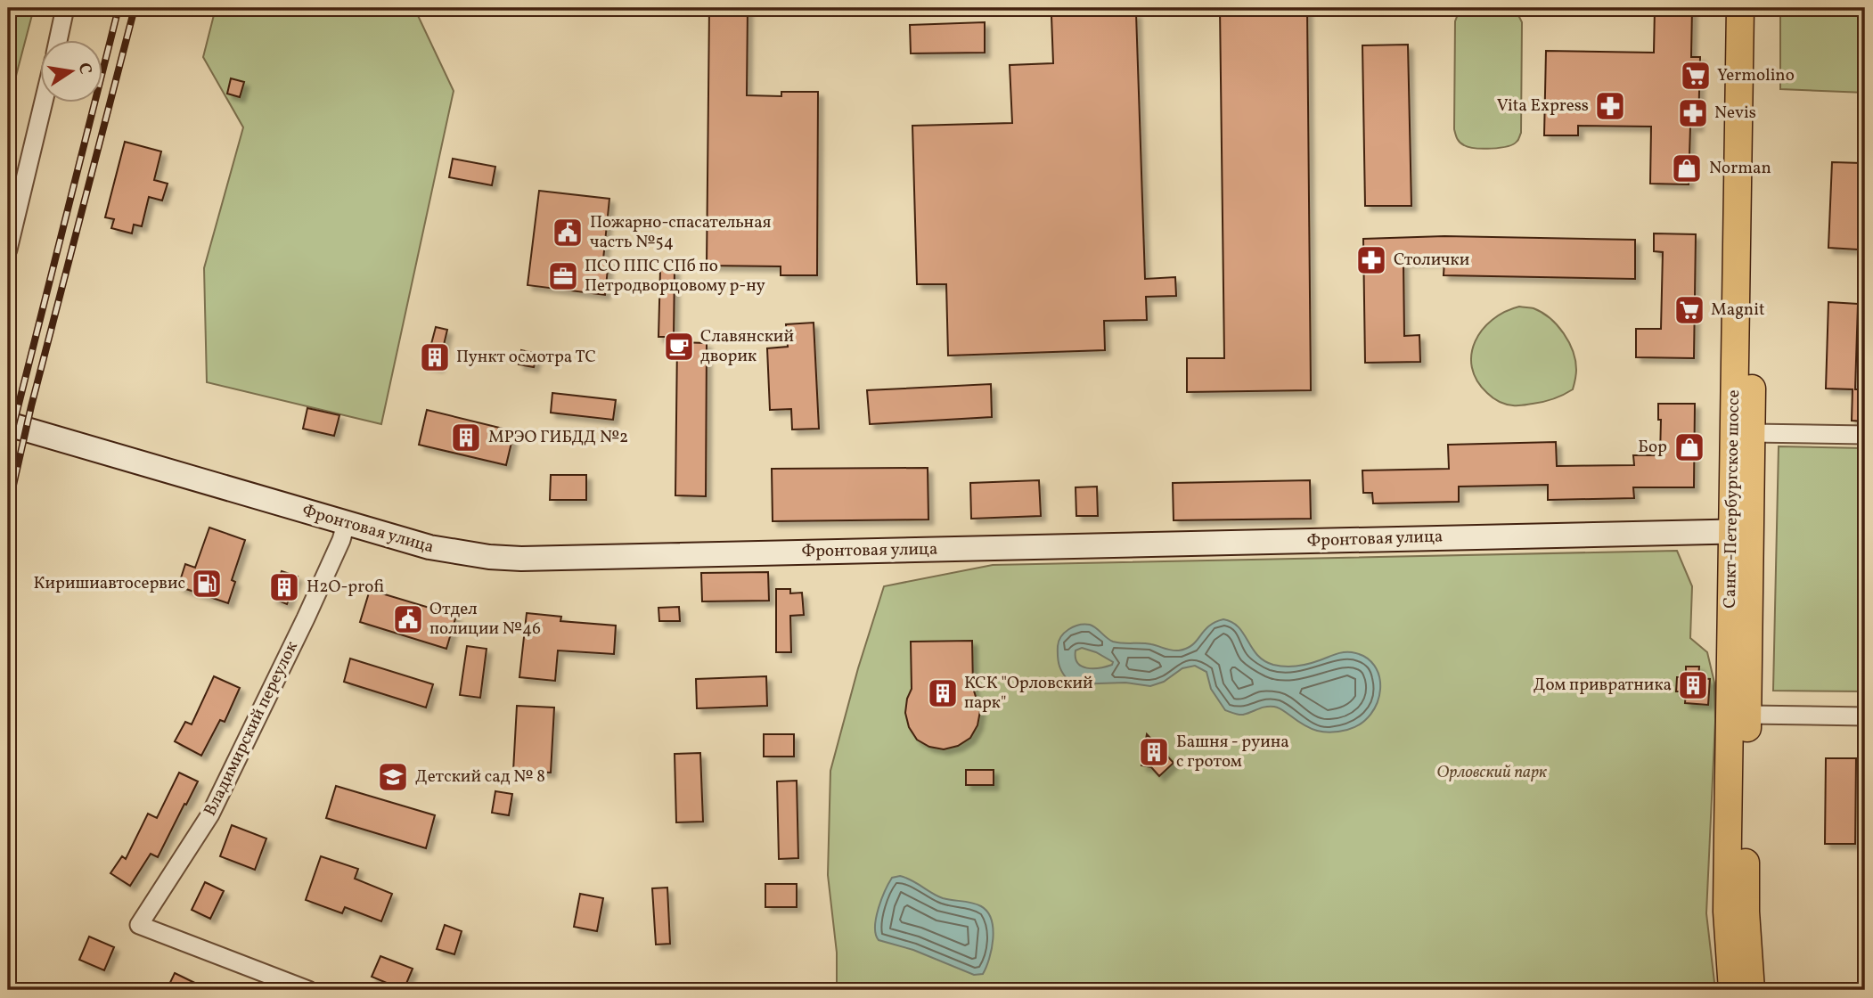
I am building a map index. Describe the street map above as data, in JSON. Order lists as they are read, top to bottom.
{
  "streets": {
    "main road": ["Санкт-Петербургское шоссе", "Фронтовая улица"],
    "street": ["Владимирский переулок"]
  },
  "crossings": [
    ["Санкт-Петербургское шоссе", "Фронтовая улица"],
    ["Фронтовая улица", "Владимирский переулок"]
  ],
  "parks": ["Орловский парк"],
  "places": {
    "supermarket": ["Yermolino", "Magnit"],
    "pharmacy": ["Vita Express", "Nevis", "Столички"],
    "shop": ["Norman", "Бор"],
    "public building": ["Пожарно-спасательная часть №54", "Отдел полиции №46"],
    "office": ["ПСО ППС СПб по Петродворцовому р-ну"],
    "cafe": ["Славянский дворик"],
    "building": [
      "Пункт осмотра ТС",
      "МРЭО ГИБДД №2",
      "H2O-profi",
      "Дом привратника",
      "КСК \"Орловский парк\"",
      "Башня - руина с гротом"
    ],
    "fuel station": ["Киришиавтосервис"],
    "school or university": ["Детский сад № 8"]
  },
  "north": "right"
}
